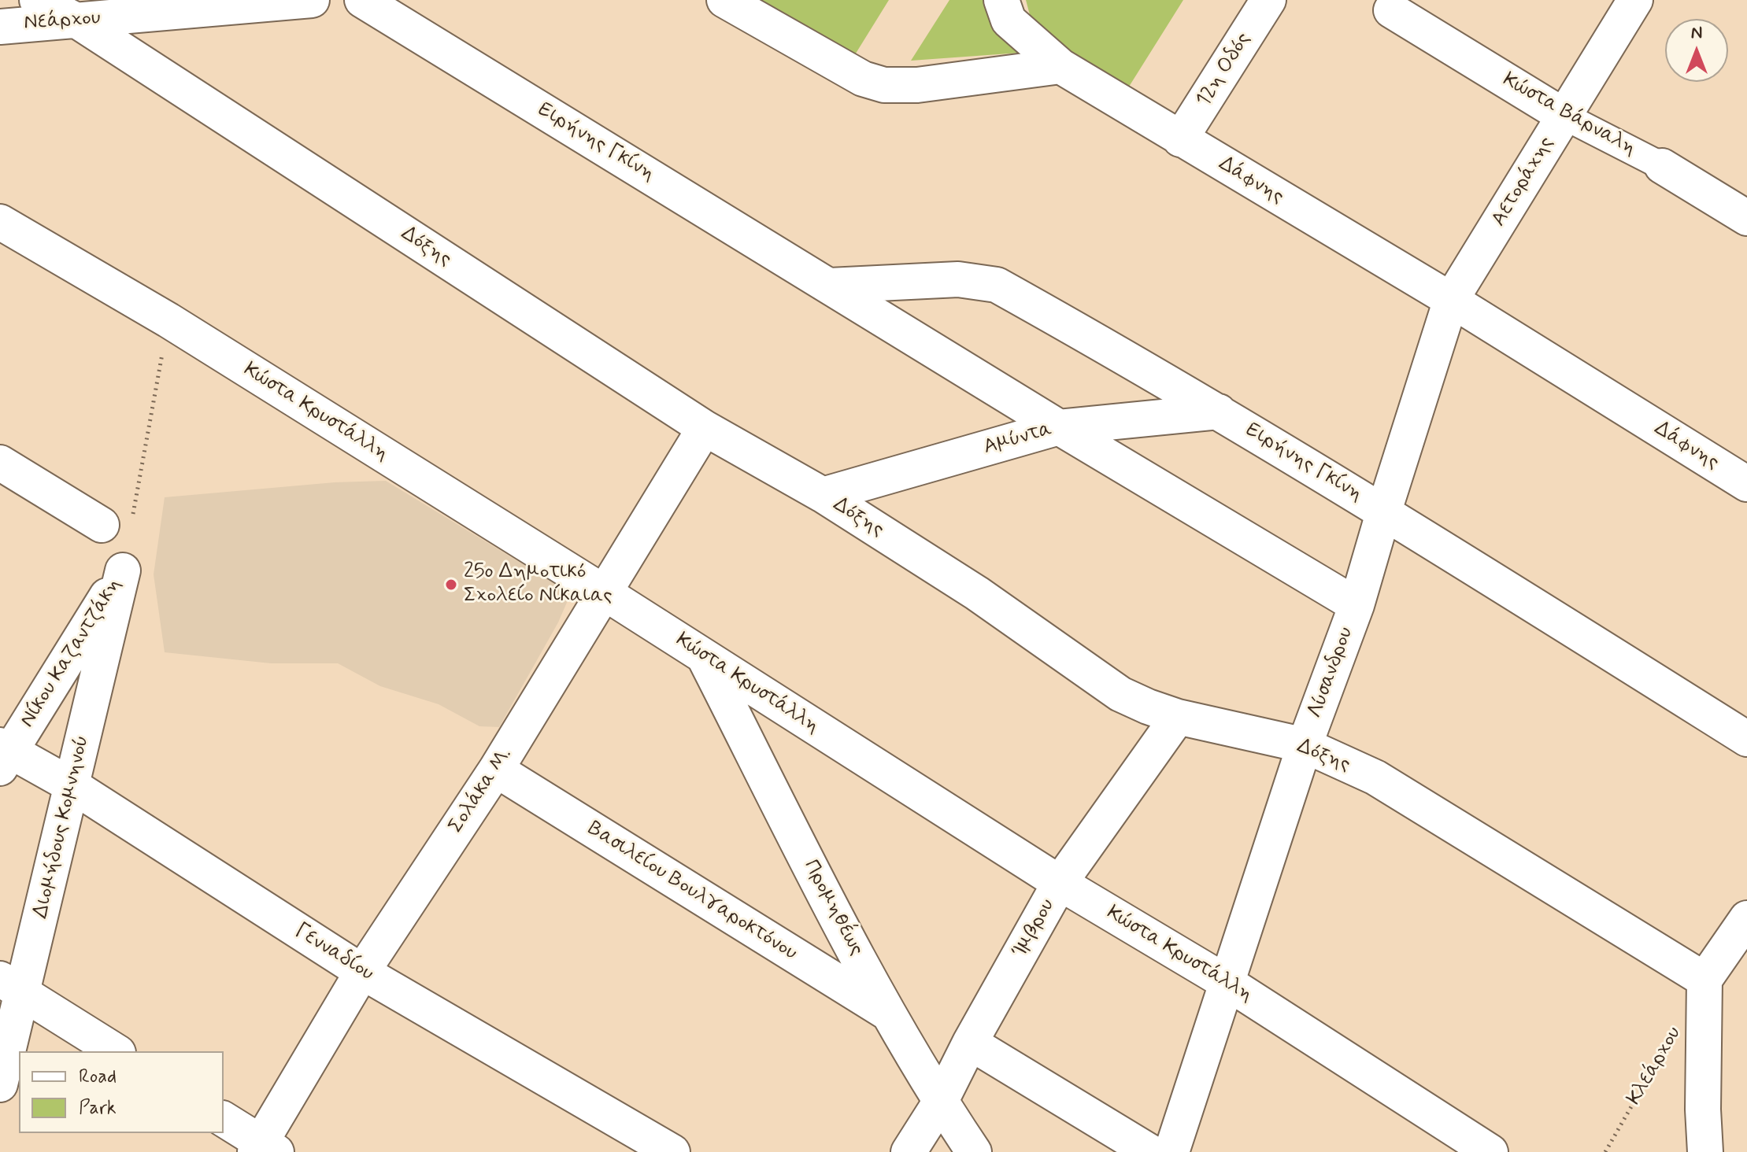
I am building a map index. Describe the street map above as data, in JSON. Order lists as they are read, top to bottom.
{
  "streets": {
    "street": [
      "Νεάρχου",
      "12η Οδός",
      "Κώστα Βάρναλη",
      "Ειρήνης Γκίνη",
      "Δάφνης",
      "Αετοράχης",
      "Δόξης",
      "Κώστα Κρυστάλλη",
      "Αμύντα",
      "Νίκου Καζαντζάκη",
      "Λύσανδρου",
      "Σολάκα Μ.",
      "Διομήδους Κομνηνού",
      "Βασιλείου Βουλγαροκτόνου",
      "Προμηθέως",
      "Ίμβρου",
      "Γενναδίου",
      "Κλεάρχου"
    ]
  },
  "crossings": [
    ["Νεάρχου", "Δόξης"],
    ["12η Οδός", "Δάφνης"],
    ["Κώστα Βάρναλη", "Αετοράχης"],
    ["Ειρήνης Γκίνη", "Αμύντα"],
    ["Ειρήνης Γκίνη", "Λύσανδρου"],
    ["Δάφνης", "Αετοράχης"],
    ["Δάφνης", "Λύσανδρου"],
    ["Αετοράχης", "Λύσανδρου"],
    ["Δόξης", "Αμύντα"],
    ["Δόξης", "Λύσανδρου"],
    ["Δόξης", "Σολάκα Μ."],
    ["Δόξης", "Ίμβρου"],
    ["Δόξης", "Κλεάρχου"],
    ["Κώστα Κρυστάλλη", "Λύσανδρου"],
    ["Κώστα Κρυστάλλη", "Σολάκα Μ."],
    ["Κώστα Κρυστάλλη", "Προμηθέως"],
    ["Κώστα Κρυστάλλη", "Ίμβρου"],
    ["Νίκου Καζαντζάκη", "Διομήδους Κομνηνού"],
    ["Νίκου Καζαντζάκη", "Γενναδίου"],
    ["Σολάκα Μ.", "Βασιλείου Βουλγαροκτόνου"],
    ["Σολάκα Μ.", "Γενναδίου"],
    ["Διομήδους Κομνηνού", "Γενναδίου"],
    ["Βασιλείου Βουλγαροκτόνου", "Προμηθέως"],
    ["Προμηθέως", "Ίμβρου"]
  ],
  "places": ["25o Δημοτικό Σχολείο Νίκαιας"],
  "legend": ["Road", "Park"],
  "north": "top"
}
